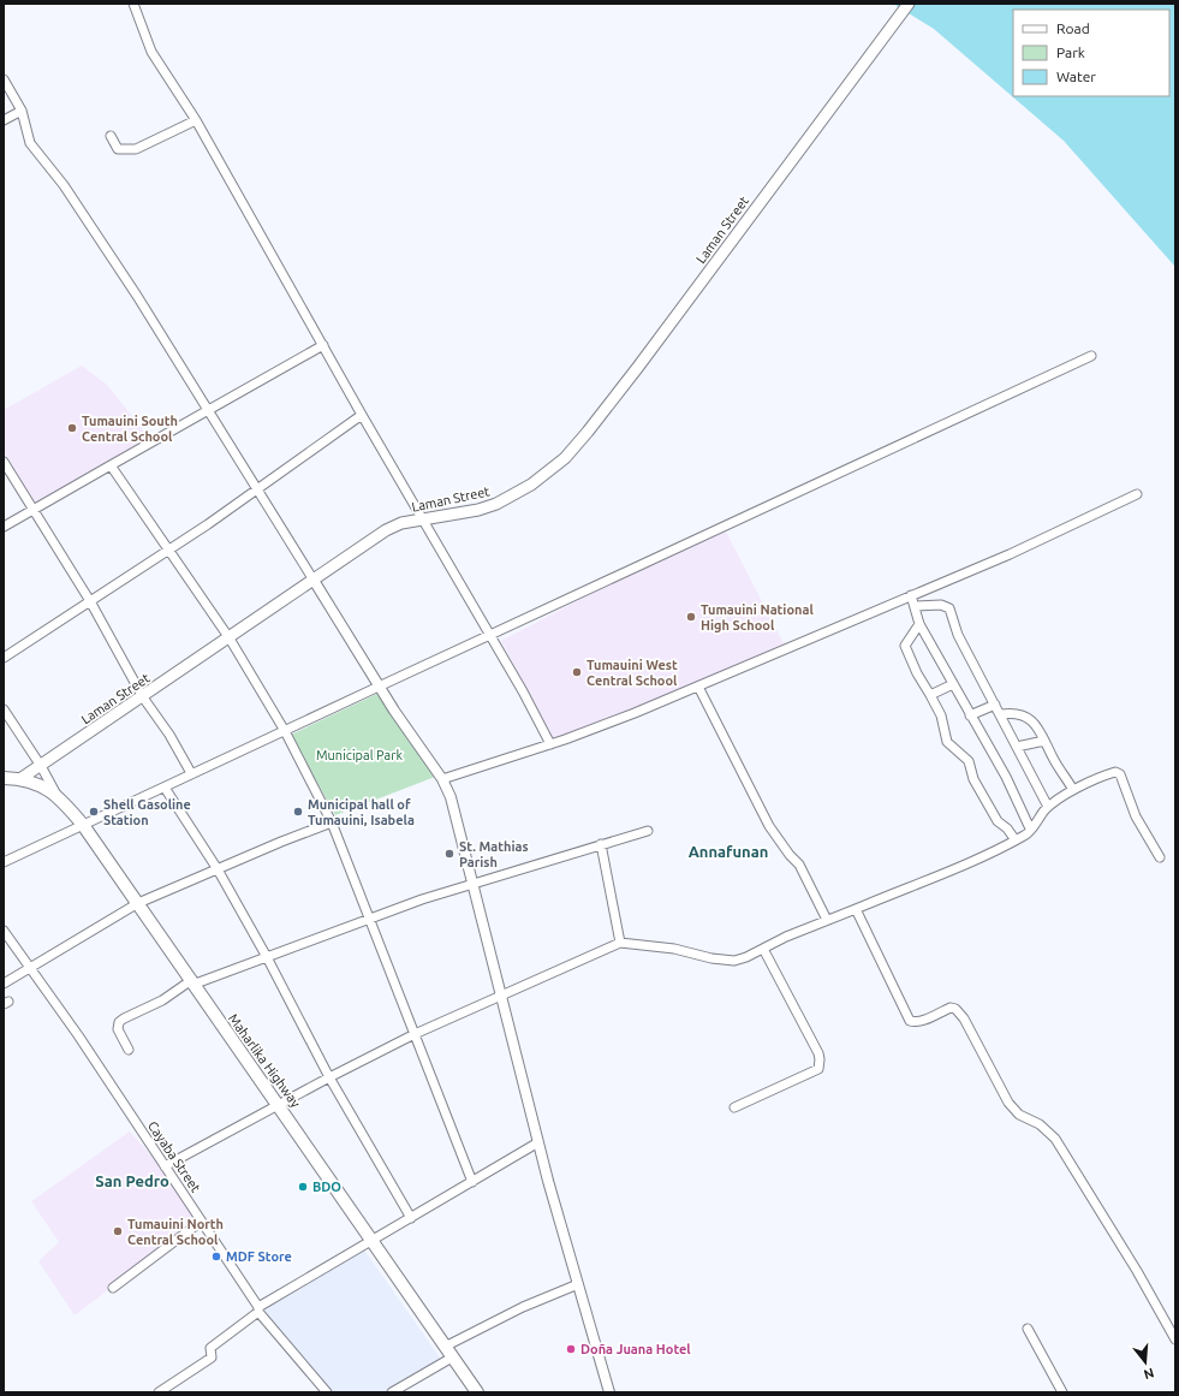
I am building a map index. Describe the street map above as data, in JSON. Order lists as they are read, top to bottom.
{
  "streets": {
    "main road": ["Laman Street", "Maharlika Highway"],
    "street": ["Cayaba Street"]
  },
  "crossings": [
    ["Laman Street", "Maharlika Highway"]
  ],
  "districts": ["Annafunan", "San Pedro"],
  "parks": ["Municipal Park"],
  "places": [
    "Tumauini South Central School",
    "Tumauini National High School",
    "Tumauini West Central School",
    "Shell Gasoline Station",
    "Municipal hall of Tumauini, Isabela",
    "St. Mathias Parish",
    "BDO",
    "Tumauini North Central School",
    "MDF Store",
    "Doña Juana Hotel"
  ],
  "legend": ["Road", "Park", "Water"],
  "north": "bottom"
}
